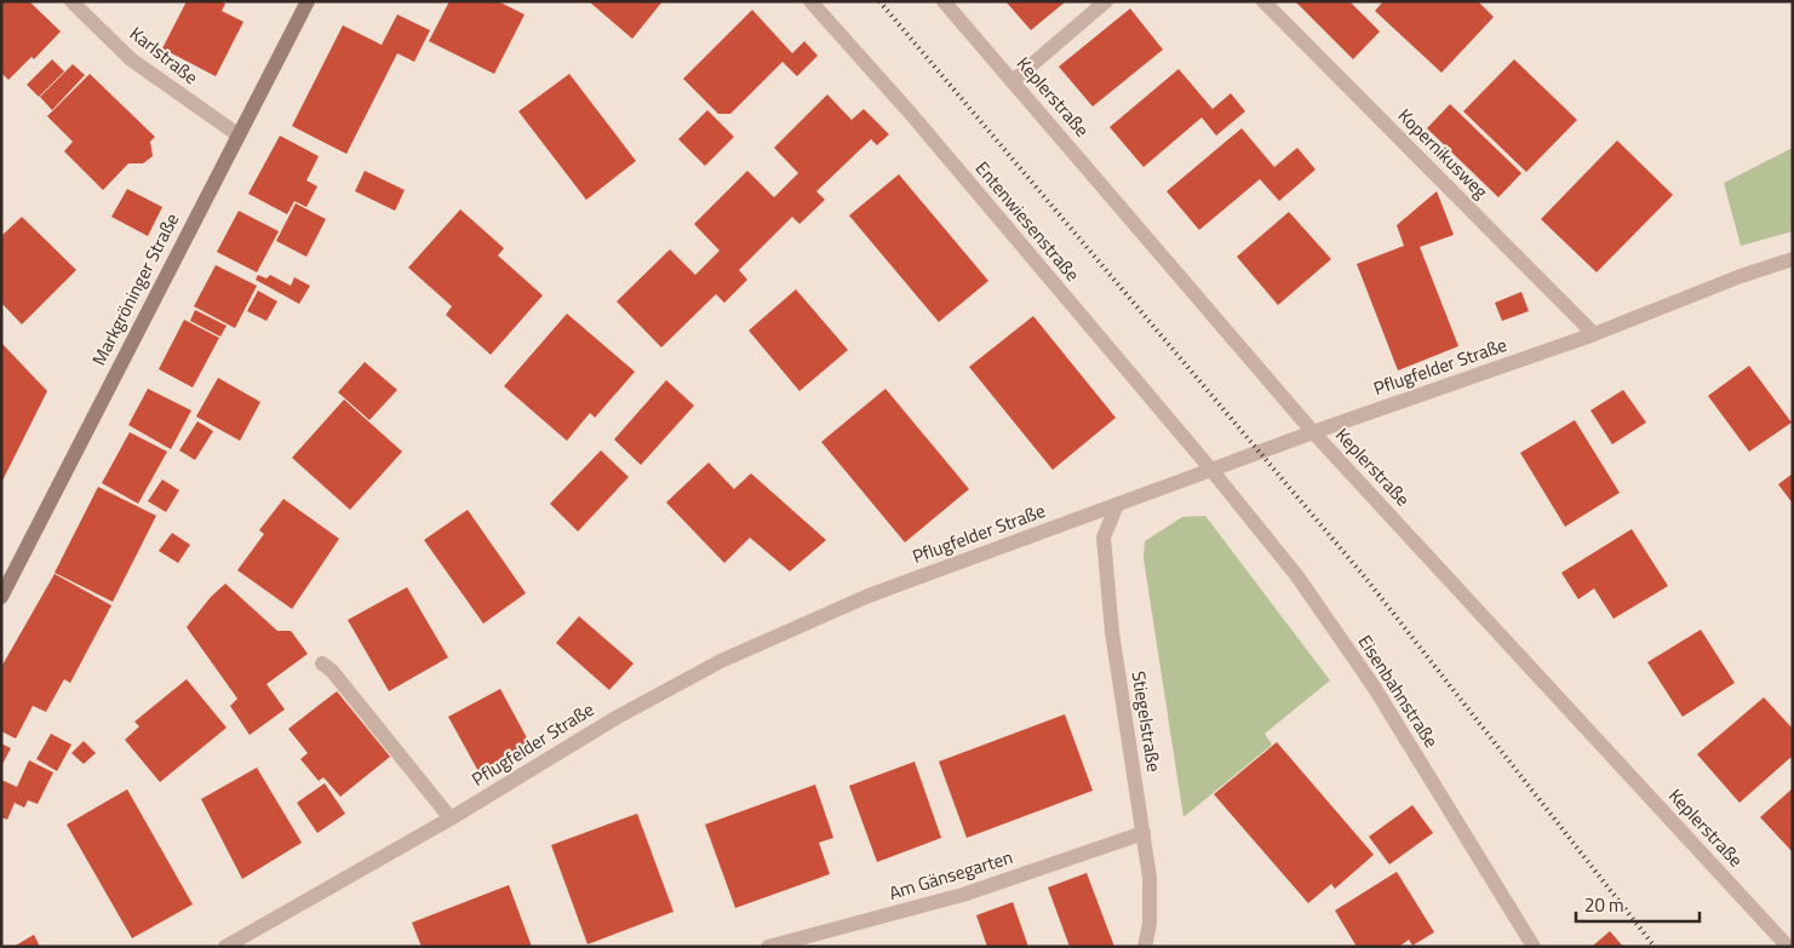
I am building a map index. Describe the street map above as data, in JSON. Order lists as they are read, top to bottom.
{
  "streets": {
    "street": [
      "Karlstraße",
      "Keplerstraße",
      "Kopernikusweg",
      "Entenwiesenstraße",
      "Markgröninger Straße",
      "Pflugfelder Straße",
      "Eisenbahnstraße",
      "Stiegelstraße",
      "Am Gänsegarten"
    ]
  },
  "crossings": [
    ["Karlstraße", "Markgröninger Straße"],
    ["Keplerstraße", "Pflugfelder Straße"],
    ["Kopernikusweg", "Pflugfelder Straße"],
    ["Entenwiesenstraße", "Pflugfelder Straße"],
    ["Entenwiesenstraße", "Eisenbahnstraße"],
    ["Pflugfelder Straße", "Eisenbahnstraße"],
    ["Pflugfelder Straße", "Stiegelstraße"],
    ["Stiegelstraße", "Am Gänsegarten"]
  ],
  "scale_bar": "20 m"
}
